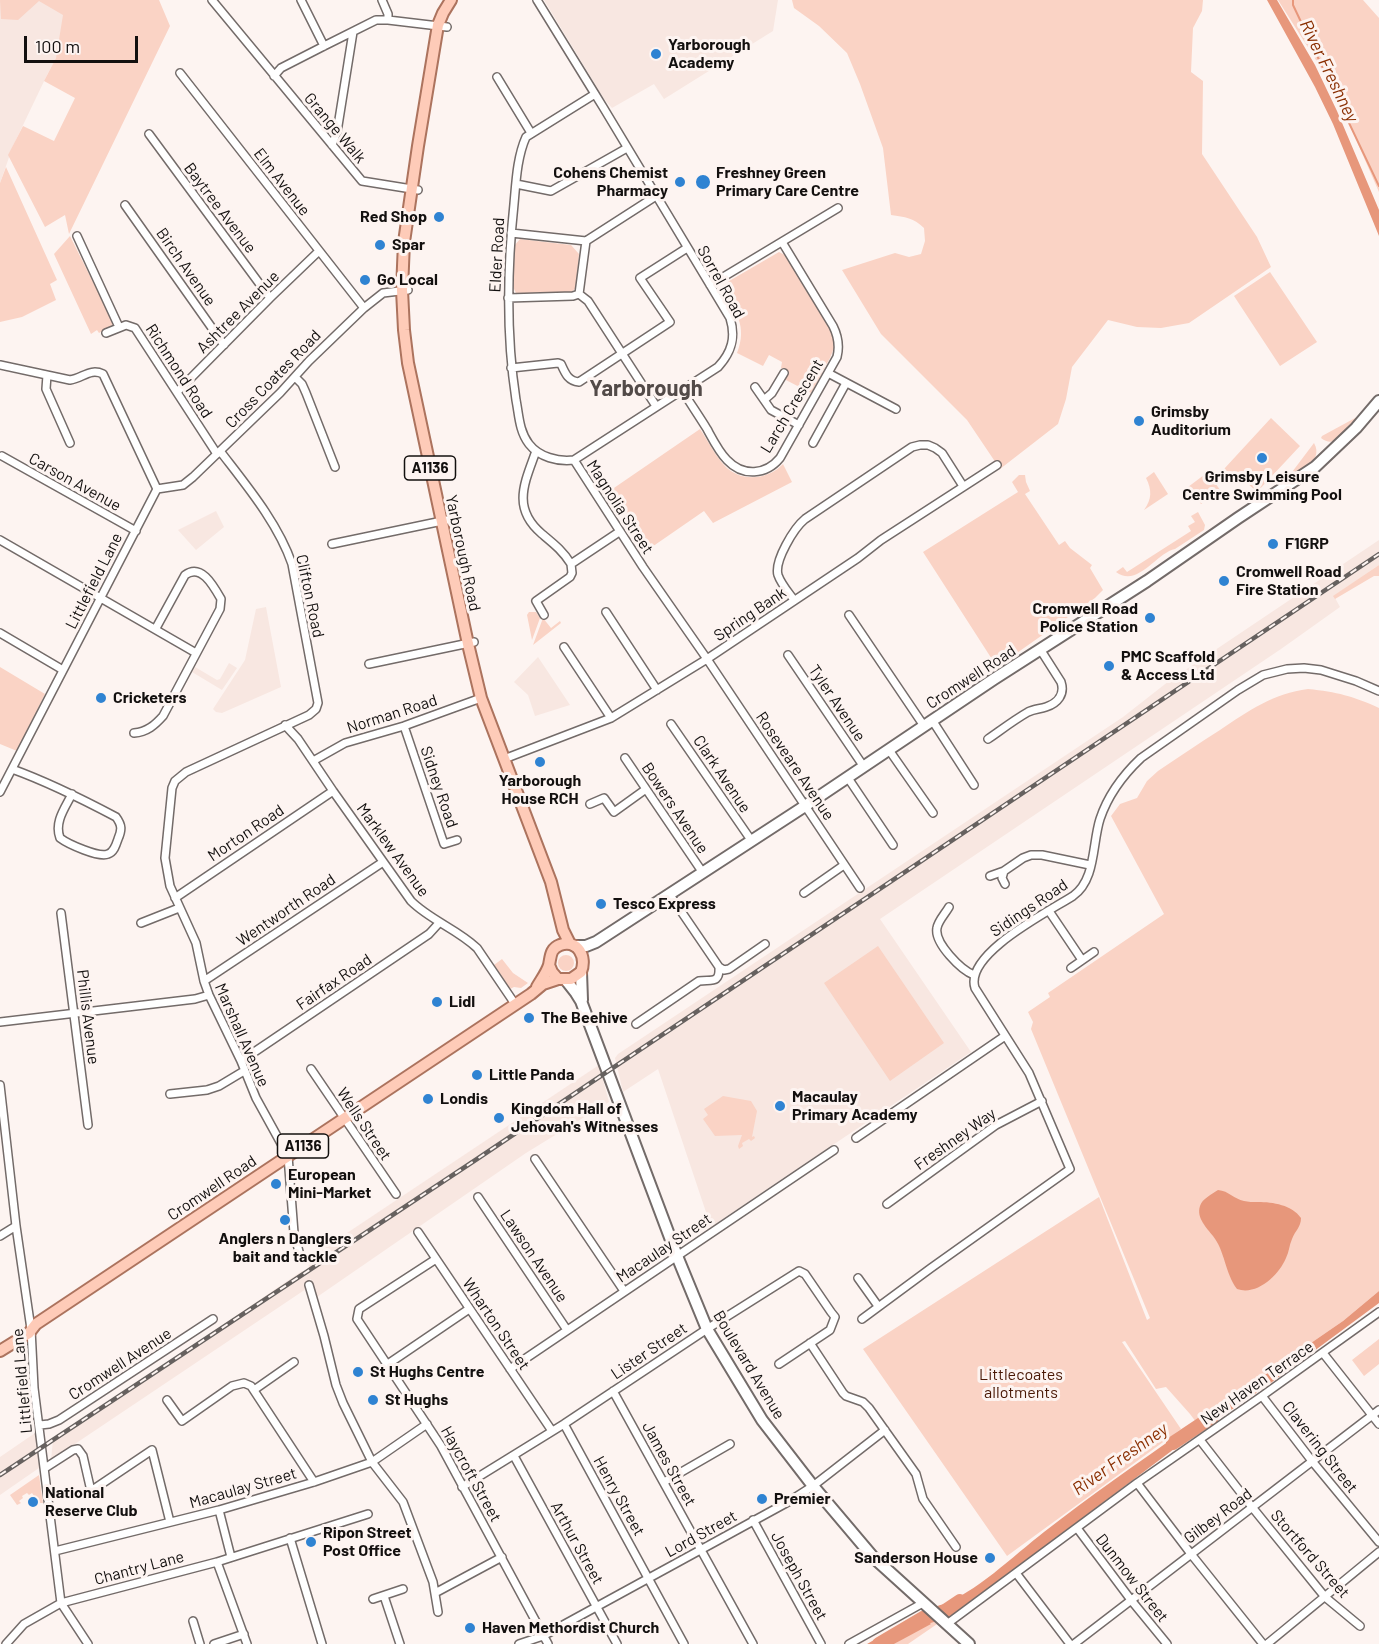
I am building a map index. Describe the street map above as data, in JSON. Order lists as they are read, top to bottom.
{
  "streets": {
    "main road": ["A1136", "Yarborough Road", "Cromwell Road"],
    "street": [
      "Grange Walk",
      "Elm Avenue",
      "Baytree Avenue",
      "Elder Road",
      "Birch Avenue",
      "Sorrel Road",
      "Ashtree Avenue",
      "Richmond Road",
      "Cross Coates Road",
      "Larch Crescent",
      "Carson Avenue",
      "Magnolia Street",
      "Littlefield Lane",
      "Clifton Road",
      "Spring Bank",
      "Tyler Avenue",
      "Norman Road",
      "Roseveare Avenue",
      "Clark Avenue",
      "Sidney Road",
      "Bowers Avenue",
      "Morton Road",
      "Marklew Avenue",
      "Sidings Road",
      "Wentworth Road",
      "Fairfax Road",
      "Phillis Avenue",
      "Marshall Avenue",
      "Wells Street",
      "Freshney Way",
      "Macaulay Street",
      "Lawson Avenue",
      "Wharton Street",
      "Lister Street",
      "Cromwell Avenue",
      "Boulevard Avenue",
      "New Haven Terrace",
      "Clavering Street",
      "James Street",
      "Haycroft Street",
      "Henry Street",
      "Gilbey Road",
      "Lord Street",
      "Arthur Street",
      "Stortford Street",
      "Chantry Lane",
      "Joseph Street",
      "Dunmow Street"
    ]
  },
  "crossings": [
    ["Grange Walk", "Yarborough Road"],
    ["Elm Avenue", "Ashtree Avenue"],
    ["Elm Avenue", "Cross Coates Road"],
    ["Baytree Avenue", "Ashtree Avenue"],
    ["Birch Avenue", "Ashtree Avenue"],
    ["Sorrel Road", "Larch Crescent"],
    ["Sorrel Road", "Magnolia Street"],
    ["Ashtree Avenue", "Richmond Road"],
    ["Richmond Road", "Cross Coates Road"],
    ["Richmond Road", "Clifton Road"],
    ["Cross Coates Road", "Yarborough Road"],
    ["Cross Coates Road", "Littlefield Lane"],
    ["Cross Coates Road", "Clifton Road"],
    ["A1136", "Yarborough Road"],
    ["A1136", "Littlefield Lane"],
    ["A1136", "Cromwell Road"],
    ["A1136", "Boulevard Avenue"],
    ["Carson Avenue", "Littlefield Lane"],
    ["Magnolia Street", "Spring Bank"],
    ["Magnolia Street", "Roseveare Avenue"],
    ["Yarborough Road", "Spring Bank"],
    ["Yarborough Road", "Cromwell Road"],
    ["Yarborough Road", "Norman Road"],
    ["Yarborough Road", "Boulevard Avenue"],
    ["Littlefield Lane", "Cromwell Road"],
    ["Littlefield Lane", "Macaulay Street"],
    ["Littlefield Lane", "Cromwell Avenue"],
    ["Littlefield Lane", "Chantry Lane"],
    ["Clifton Road", "Marklew Avenue"],
    ["Clifton Road", "Marshall Avenue"],
    ["Spring Bank", "Roseveare Avenue"],
    ["Cromwell Road", "Tyler Avenue"],
    ["Cromwell Road", "Roseveare Avenue"],
    ["Cromwell Road", "Clark Avenue"],
    ["Cromwell Road", "Bowers Avenue"],
    ["Cromwell Road", "Marklew Avenue"],
    ["Cromwell Road", "Marshall Avenue"],
    ["Cromwell Road", "Wells Street"],
    ["Cromwell Road", "Boulevard Avenue"],
    ["Norman Road", "Sidney Road"],
    ["Norman Road", "Marklew Avenue"],
    ["Morton Road", "Marklew Avenue"],
    ["Morton Road", "Marshall Avenue"],
    ["Marklew Avenue", "Wentworth Road"],
    ["Marklew Avenue", "Fairfax Road"],
    ["Marklew Avenue", "Marshall Avenue"],
    ["Wentworth Road", "Marshall Avenue"],
    ["Fairfax Road", "Marshall Avenue"],
    ["Macaulay Street", "Lawson Avenue"],
    ["Macaulay Street", "Wharton Street"],
    ["Macaulay Street", "Boulevard Avenue"],
    ["Macaulay Street", "Haycroft Street"],
    ["Wharton Street", "Lister Street"],
    ["Wharton Street", "Haycroft Street"],
    ["Lister Street", "Boulevard Avenue"],
    ["Lister Street", "James Street"],
    ["Lister Street", "Haycroft Street"],
    ["Lister Street", "Henry Street"],
    ["Lister Street", "Arthur Street"],
    ["Boulevard Avenue", "New Haven Terrace"],
    ["Boulevard Avenue", "Lord Street"],
    ["New Haven Terrace", "Clavering Street"],
    ["New Haven Terrace", "Stortford Street"],
    ["New Haven Terrace", "Dunmow Street"],
    ["Clavering Street", "Gilbey Road"],
    ["James Street", "Lord Street"],
    ["Haycroft Street", "Lord Street"],
    ["Henry Street", "Lord Street"],
    ["Gilbey Road", "Stortford Street"],
    ["Gilbey Road", "Dunmow Street"],
    ["Lord Street", "Arthur Street"],
    ["Lord Street", "Joseph Street"]
  ],
  "districts": ["Yarborough"],
  "water": ["River Freshney"],
  "parks": ["Littlecoates allotments"],
  "places": [
    "Yarborough Academy",
    "Cohens Chemist Pharmacy",
    "Freshney Green Primary Care Centre",
    "Red Shop",
    "Spar",
    "Go Local",
    "Grimsby Auditorium",
    "Grimsby Leisure Centre Swimming Pool",
    "F1GRP",
    "Cromwell Road Fire Station",
    "Cromwell Road Police Station",
    "PMC Scaffold & Access Ltd",
    "Cricketers",
    "Yarborough House RCH",
    "Tesco Express",
    "Lidl",
    "The Beehive",
    "Little Panda",
    "Londis",
    "Macaulay Primary Academy",
    "Kingdom Hall of Jehovah's Witnesses",
    "European Mini-Market",
    "Anglers n Danglers bait and tackle",
    "St Hughs Centre",
    "St Hughs",
    "Premier",
    "National Reserve Club",
    "Ripon Street Post Office",
    "Sanderson House",
    "Haven Methordist Church"
  ],
  "scale_bar": "100 m"
}
